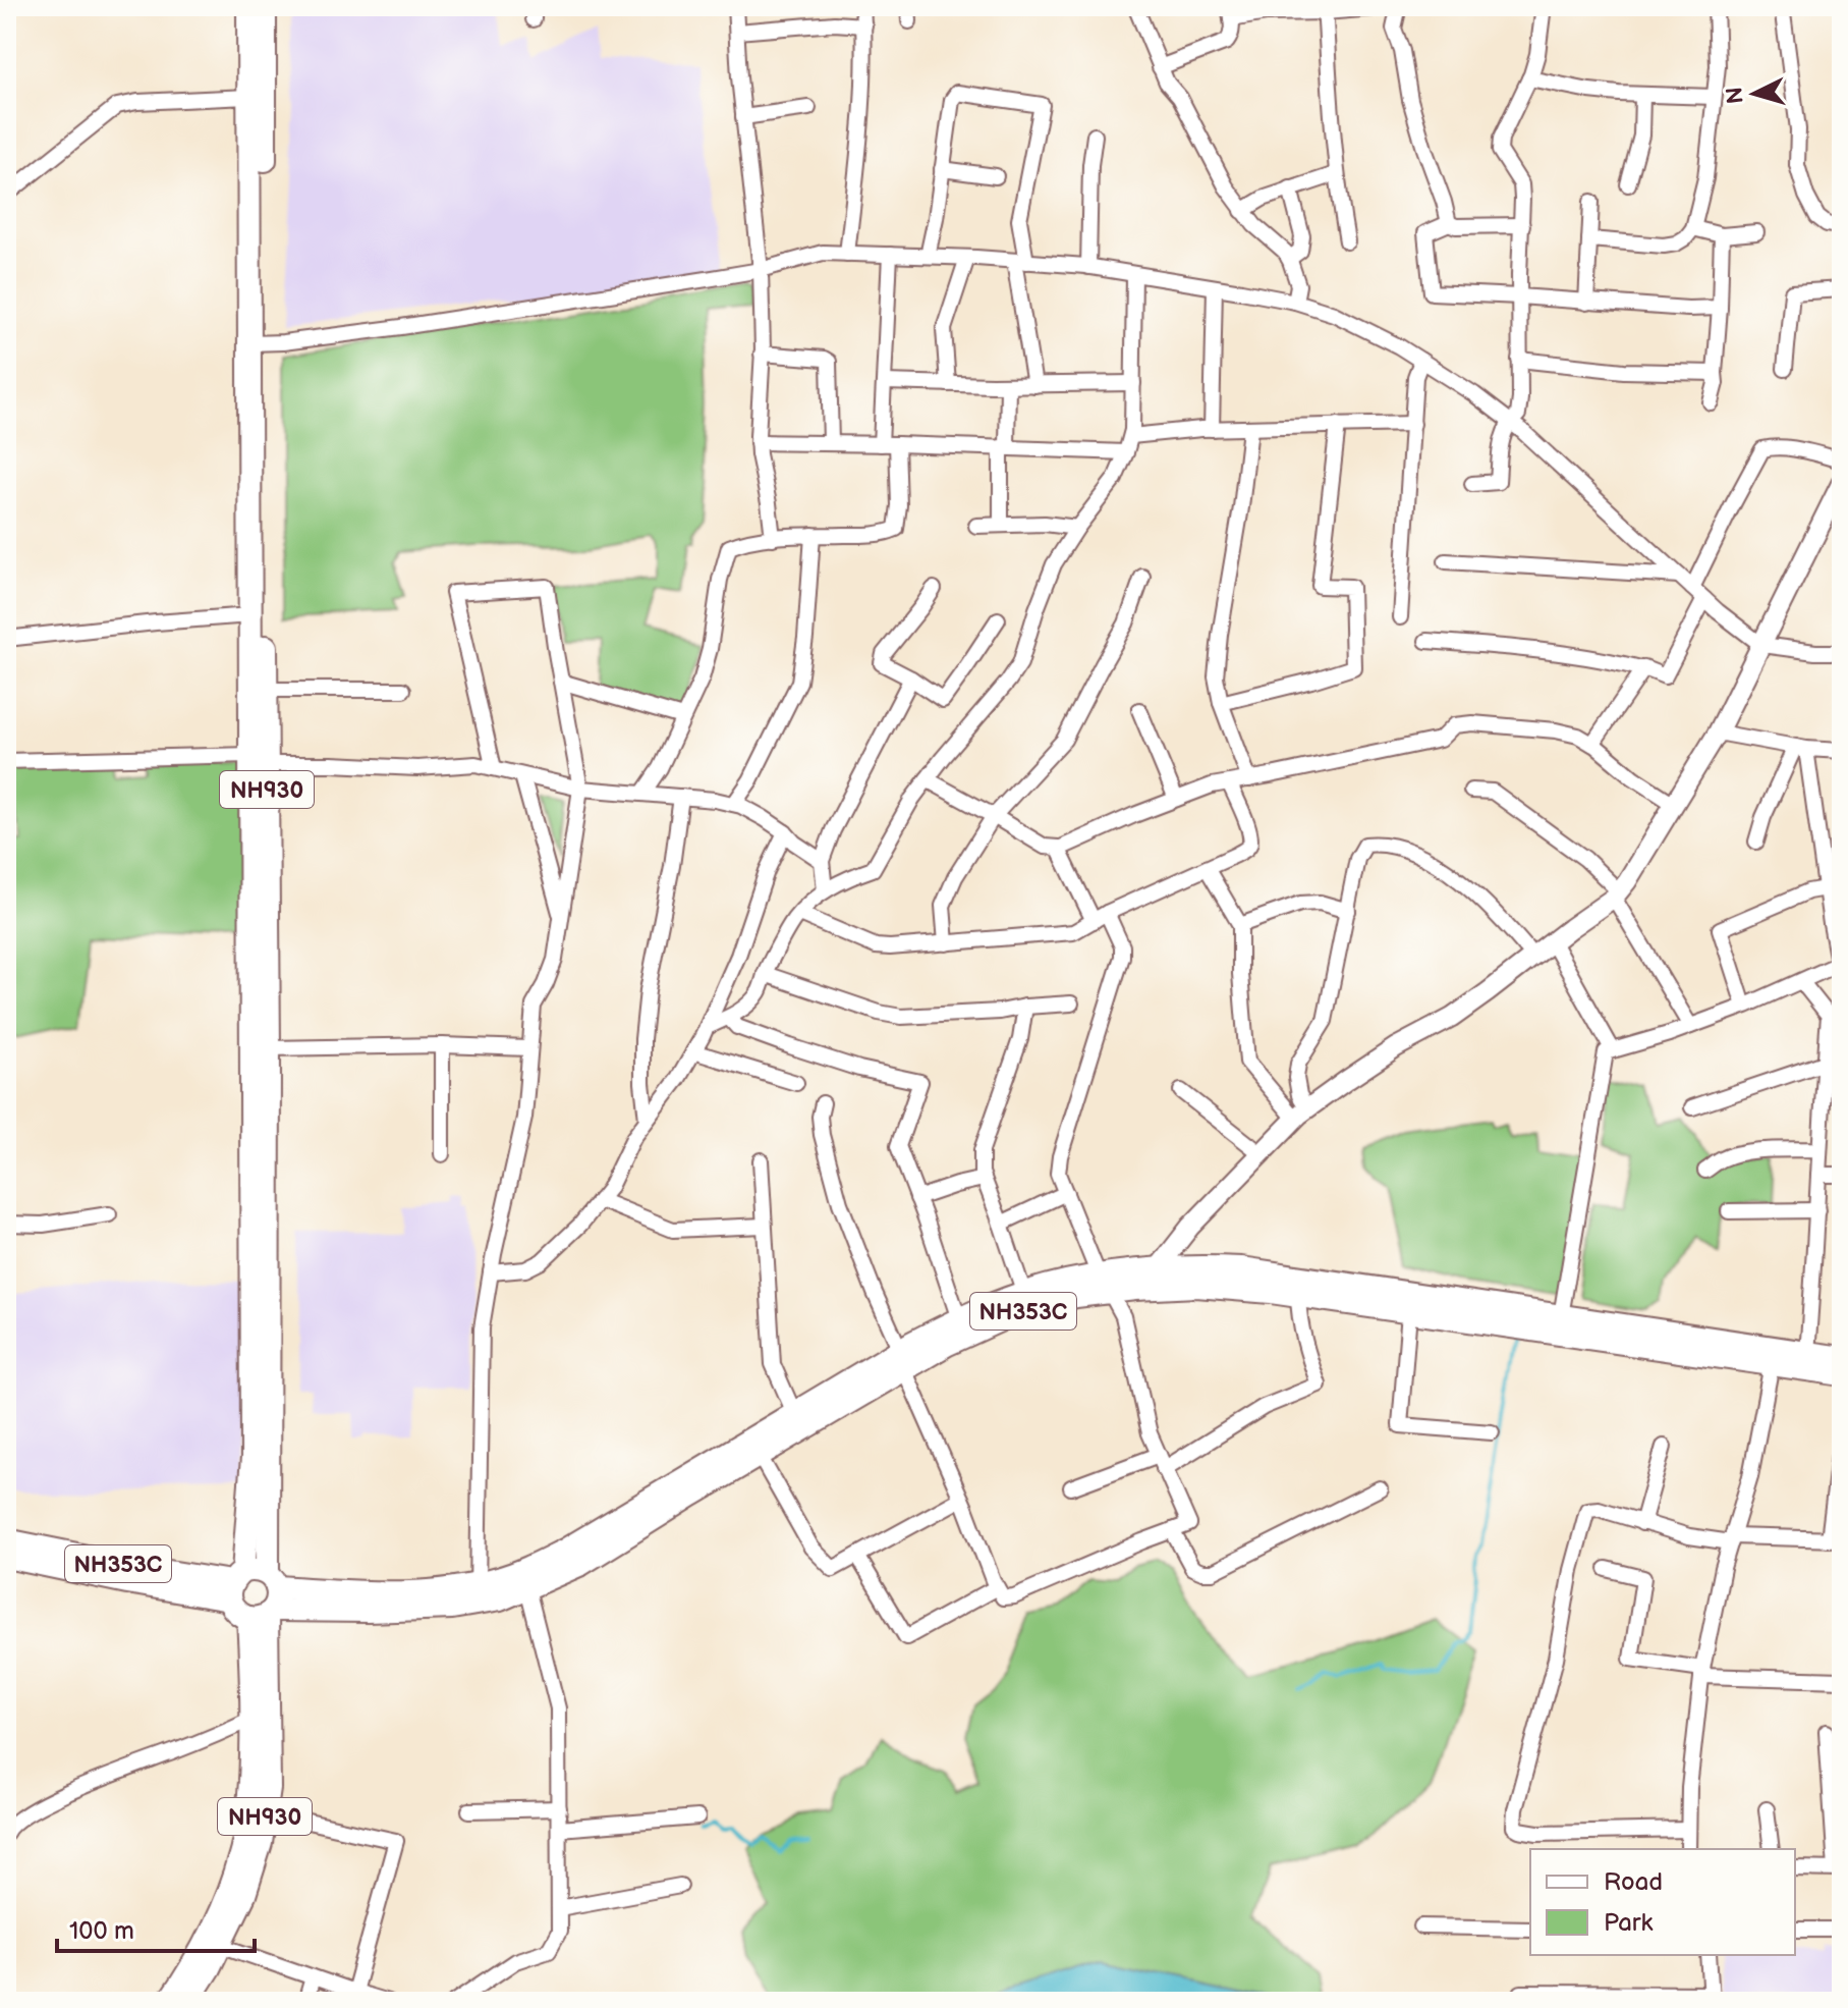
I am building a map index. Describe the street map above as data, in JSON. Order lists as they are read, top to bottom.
{
  "streets": {
    "highway": ["NH930", "NH353C"]
  },
  "crossings": [
    ["NH930", "NH353C"]
  ],
  "legend": ["Road", "Park"],
  "scale_bar": "100 m",
  "north": "left"
}
